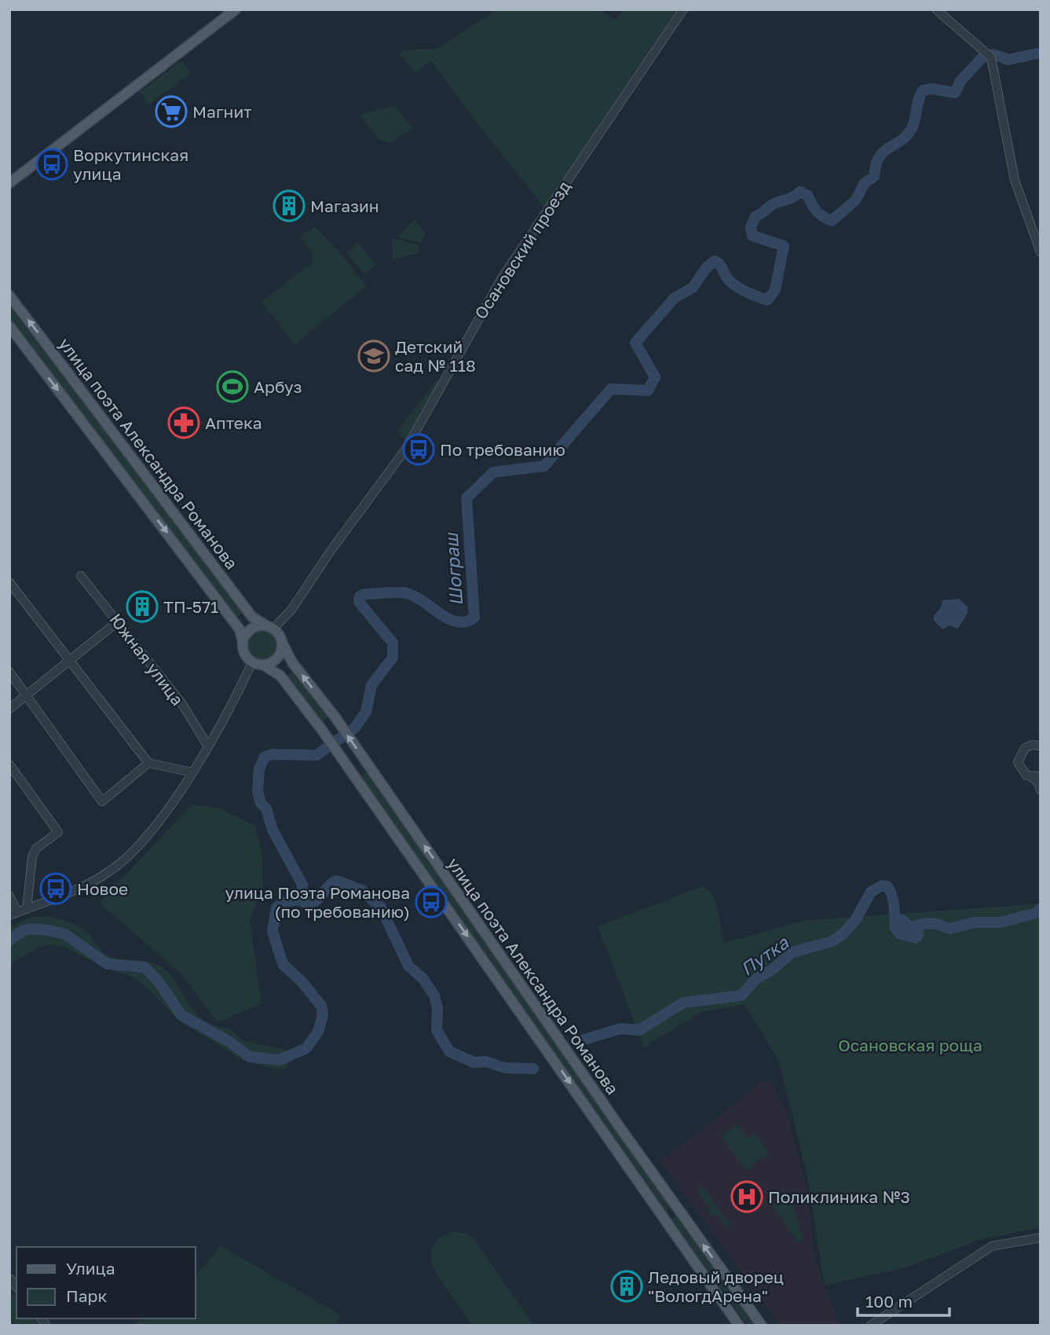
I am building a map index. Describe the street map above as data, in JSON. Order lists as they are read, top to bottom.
{
  "streets": {
    "main road": ["улица поэта Александра Романова"],
    "street": ["Осановский проезд", "Южная улица"]
  },
  "crossings": [
    ["Осановский проезд", "улица поэта Александра Романова"]
  ],
  "water": ["Шограш", "Путка"],
  "parks": ["Осановская роща"],
  "places": {
    "supermarket": ["Магнит"],
    "bus stop": [
      "Воркутинская улица",
      "По требованию",
      "Новое",
      "улица Поэта Романова (по требованию)"
    ],
    "building": ["Магазин", "ТП-571", "Ледовый дворец \"ВологдАрена\""],
    "school or university": ["Детский сад № 118"],
    "sports": ["Арбуз"],
    "pharmacy": ["Аптека"],
    "hospital": ["Поликлиника №3"]
  },
  "legend": ["Улица", "Парк"],
  "scale_bar": "100 m"
}
